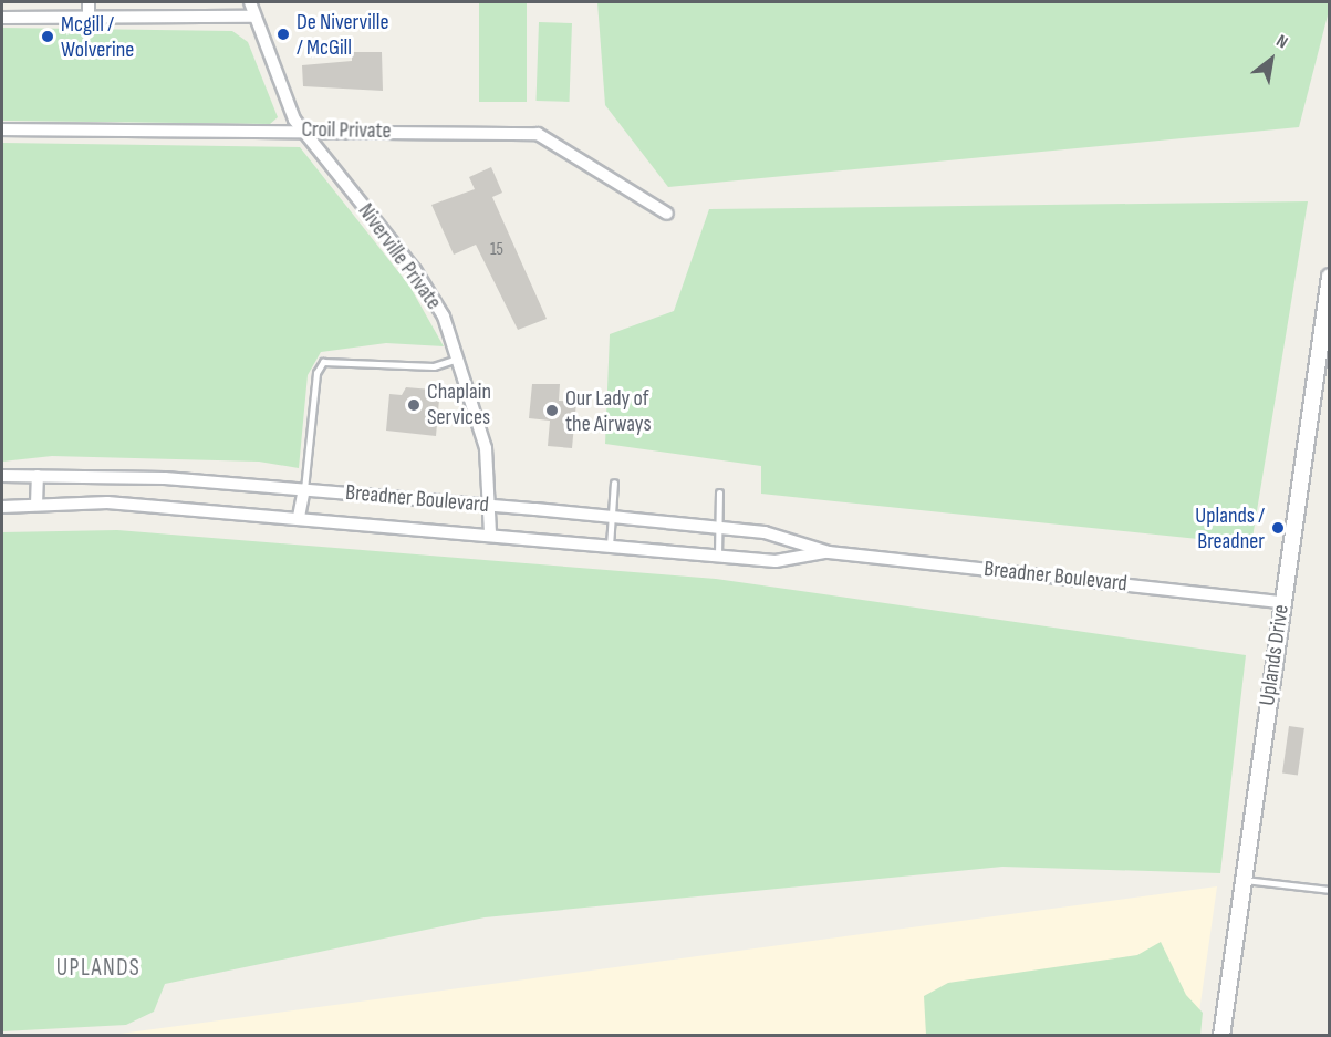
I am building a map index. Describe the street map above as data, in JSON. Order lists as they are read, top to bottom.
{
  "streets": {
    "main road": ["Uplands Drive"],
    "street": ["Croil Private", "Niverville Private", "Breadner Boulevard"]
  },
  "crossings": [
    ["Croil Private", "Niverville Private"],
    ["Niverville Private", "Breadner Boulevard"],
    ["Breadner Boulevard", "Uplands Drive"]
  ],
  "districts": ["UPLANDS"],
  "places": [
    "De Niverville / McGill",
    "Mcgill / Wolverine",
    "Chaplain Services",
    "Our Lady of the Airways",
    "Uplands / Breadner"
  ],
  "house_numbers": ["15"],
  "north": "top right"
}
